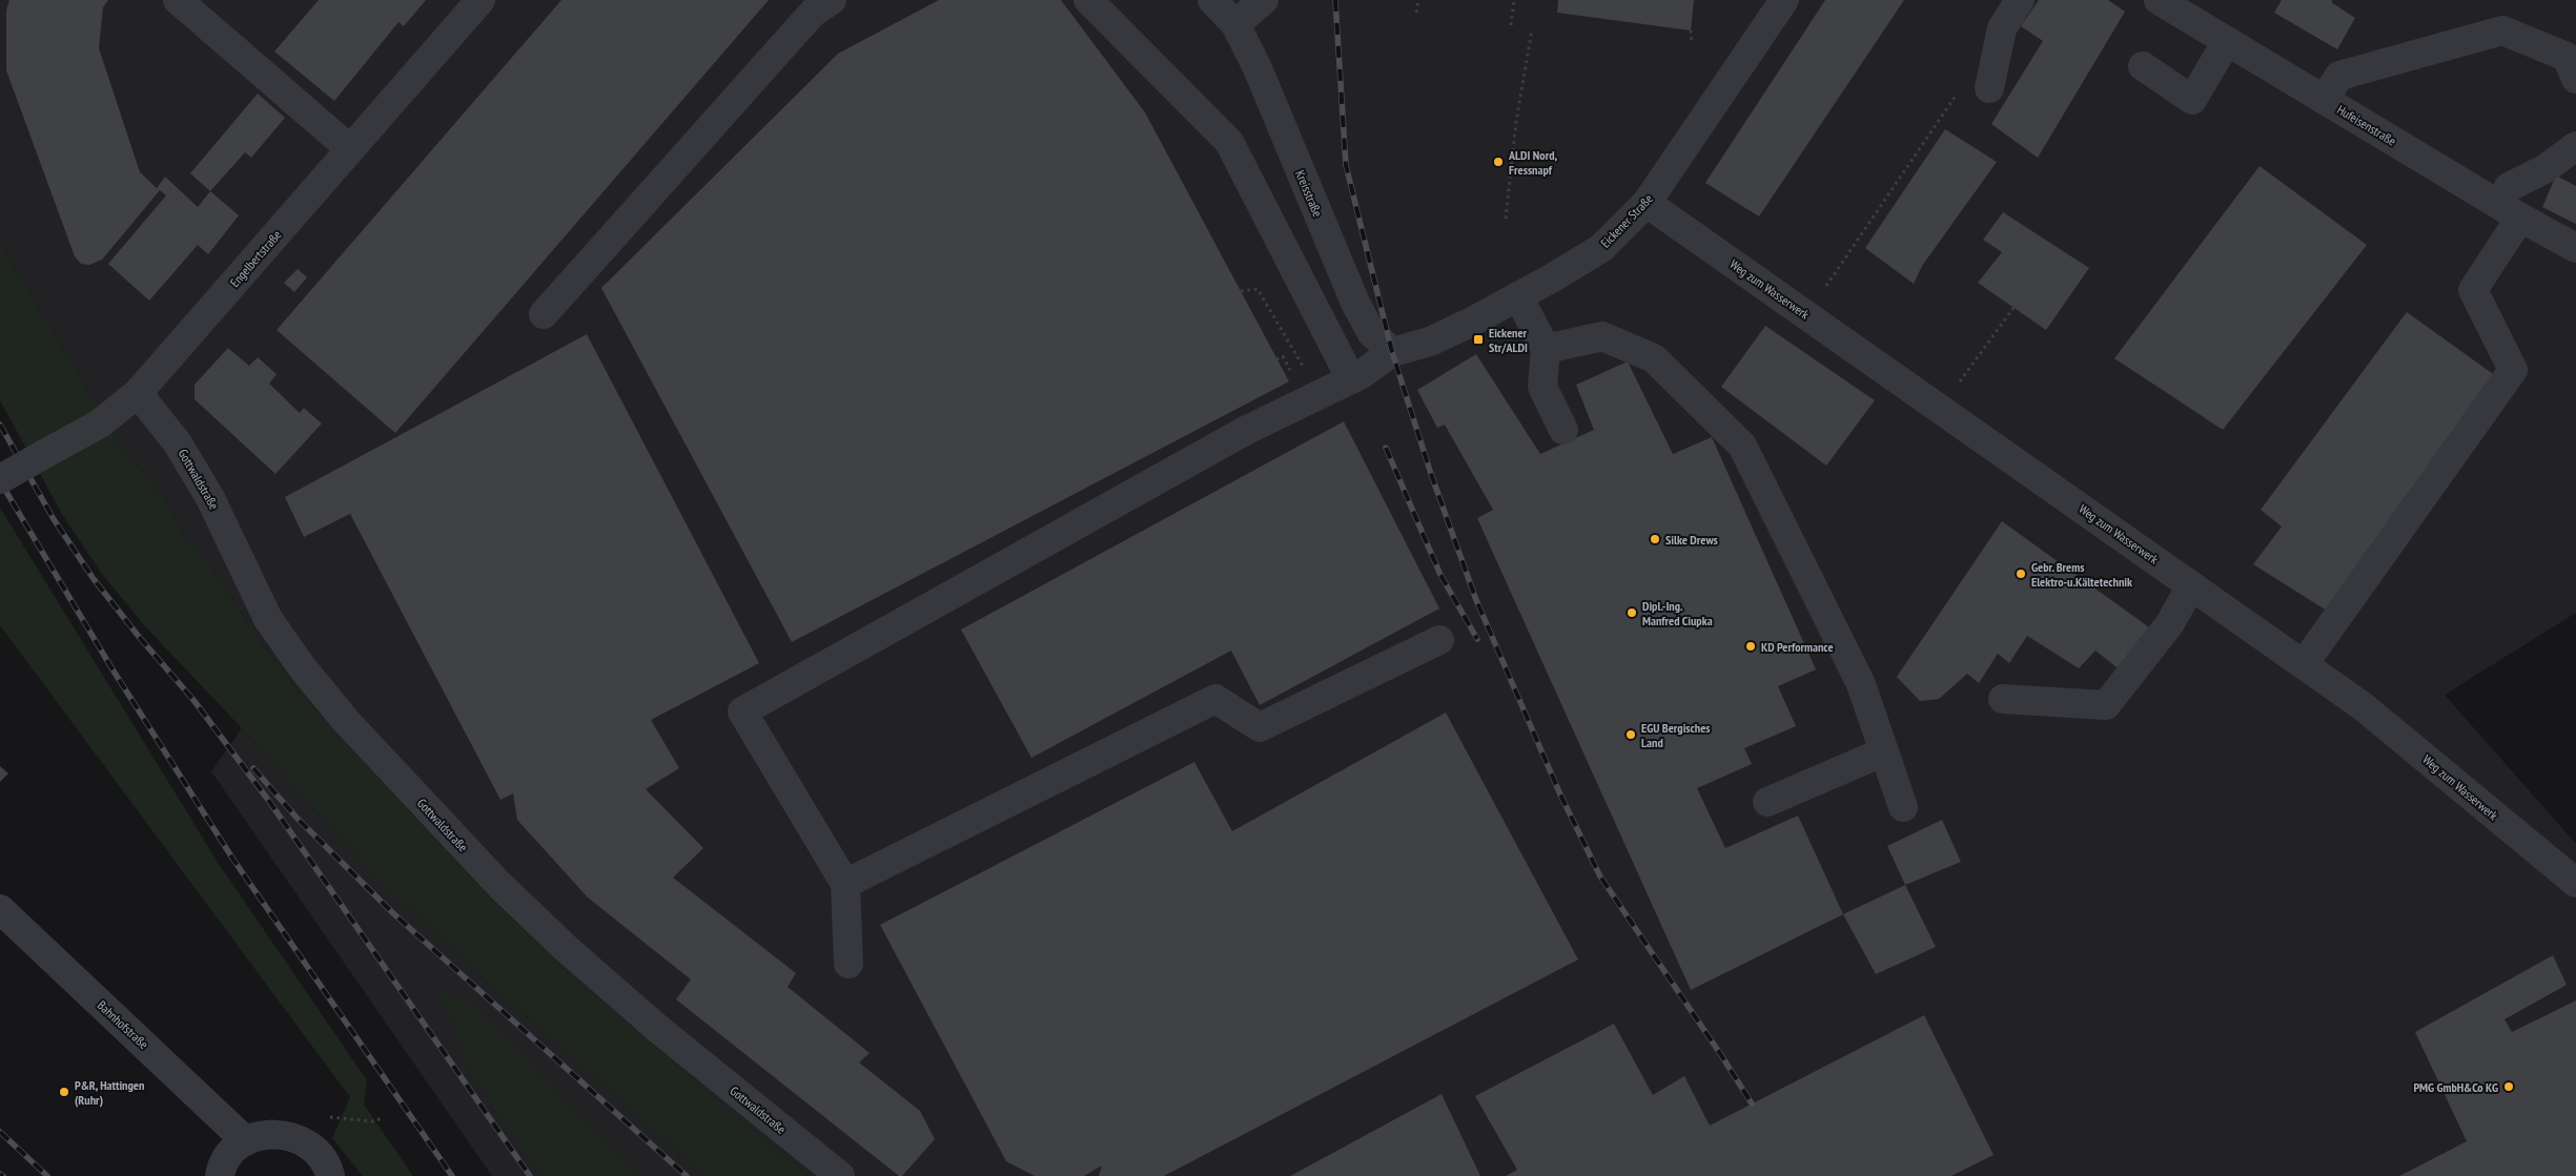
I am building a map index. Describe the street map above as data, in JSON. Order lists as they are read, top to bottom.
{
  "streets": {
    "street": [
      "Hufeisenstraße",
      "Kreisstraße",
      "Eickener Straße",
      "Engelbertstraße",
      "Weg zum Wasserwerk",
      "Gottwaldstraße",
      "Bahnhofstraße"
    ]
  },
  "crossings": [
    ["Kreisstraße", "Eickener Straße"],
    ["Eickener Straße", "Weg zum Wasserwerk"],
    ["Engelbertstraße", "Gottwaldstraße"]
  ],
  "places": {
    "other": [
      "ALDI Nord, Fressnapf",
      "Silke Drews",
      "Gebr. Brems Elektro-u.Kältetechnik",
      "Dipl.-Ing. Manfred Ciupka",
      "KD Performance",
      "EGU Bergisches Land",
      "PMG GmbH&Co KG",
      "P&R, Hattingen (Ruhr)"
    ],
    "transit": ["Eickener Str/ALDI"]
  }
}
